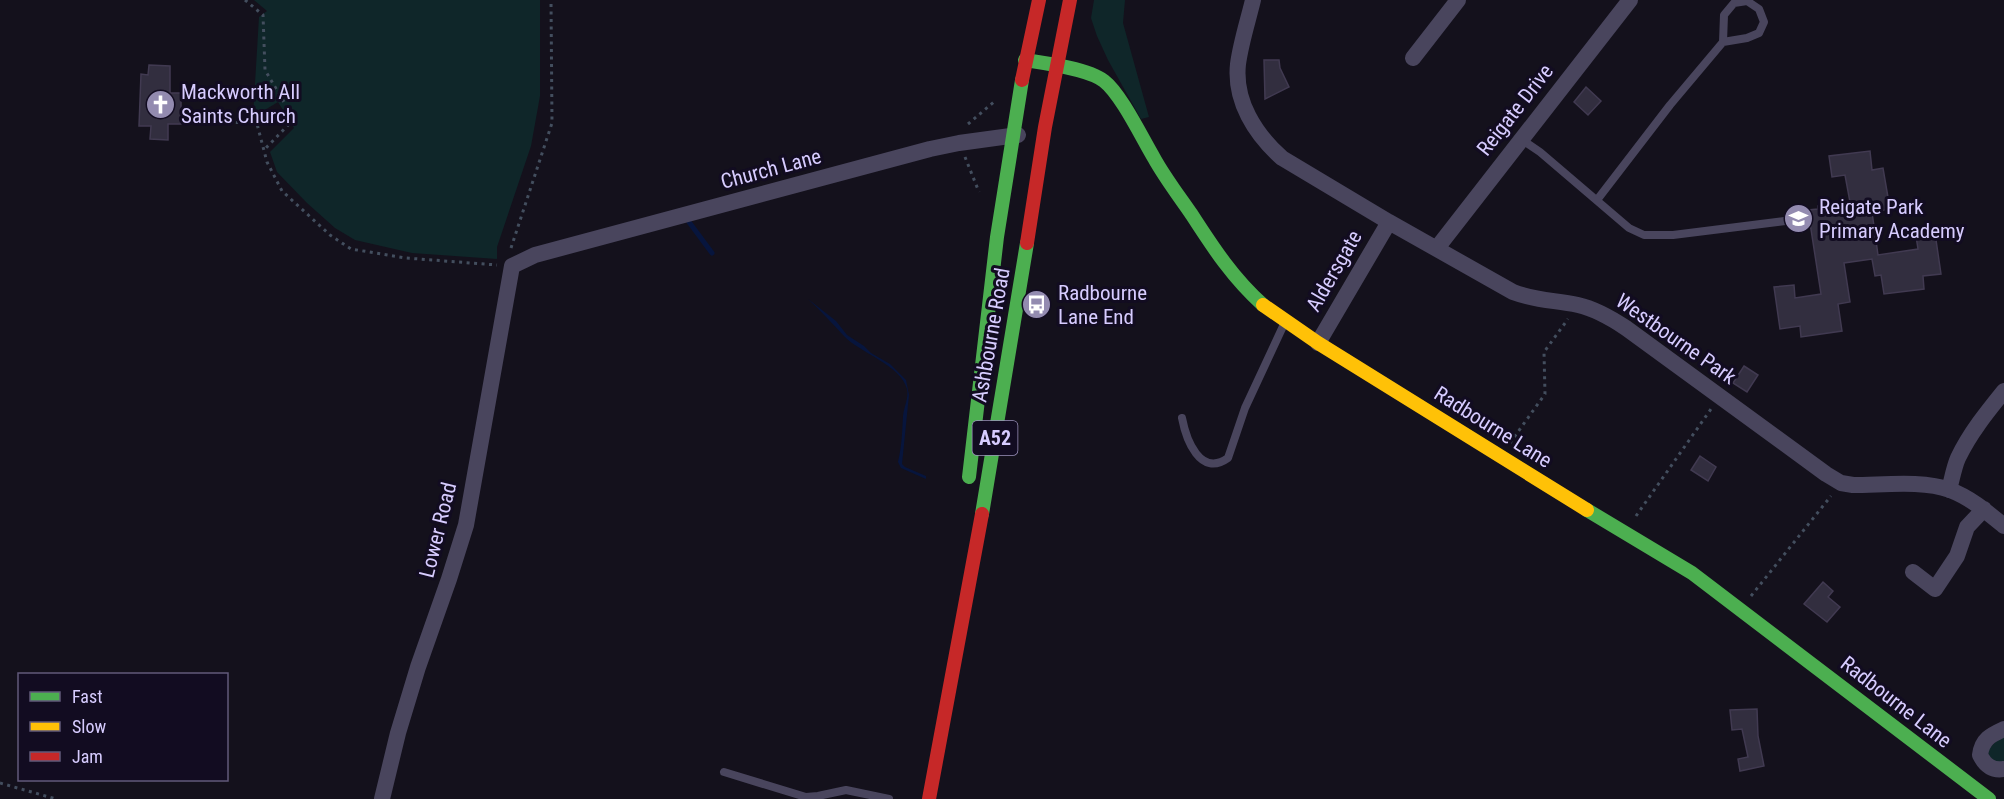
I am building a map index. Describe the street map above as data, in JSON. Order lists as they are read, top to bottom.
{
  "streets": {
    "main road": ["Ashbourne Road", "Radbourne Lane", "A52"],
    "street": [
      "Reigate Drive",
      "Church Lane",
      "Aldersgate",
      "Westbourne Park",
      "Lower Road"
    ]
  },
  "crossings": [
    ["Reigate Drive", "Westbourne Park"],
    ["Church Lane", "Ashbourne Road"],
    ["Church Lane", "Lower Road"],
    ["Aldersgate", "Westbourne Park"],
    ["Aldersgate", "Radbourne Lane"],
    ["Ashbourne Road", "Radbourne Lane"]
  ],
  "places": {
    "church": ["Mackworth All Saints Church"],
    "school or university": ["Reigate Park Primary Academy"],
    "bus stop": ["Radbourne Lane End"]
  },
  "legend": ["Fast", "Slow", "Jam"]
}
